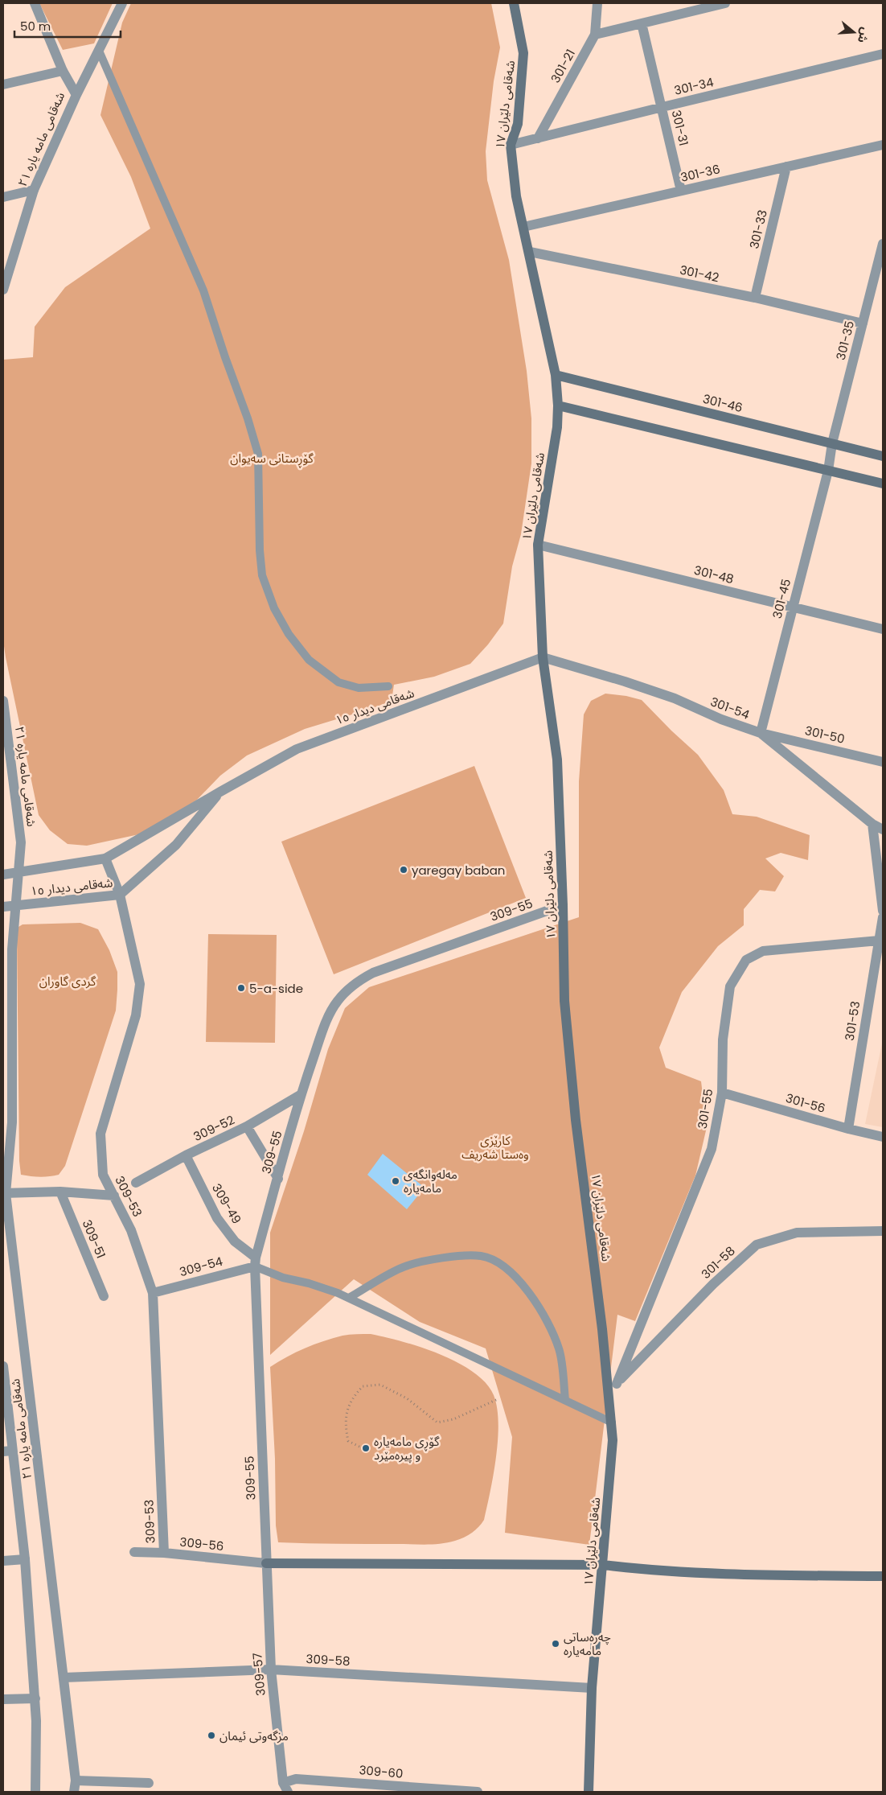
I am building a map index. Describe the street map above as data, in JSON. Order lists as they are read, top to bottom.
{
  "streets": {
    "main road": ["شەقامی دلێران ١٧", "301-46"],
    "street": [
      "301-21",
      "301-34",
      "301-31",
      "شەقامی مامە یارە ٢١",
      "301-36",
      "301-33",
      "301-42",
      "301-35",
      "301-48",
      "301-45",
      "شەقامی دیدار ١٥",
      "301-54",
      "301-50",
      "309-55",
      "301-53",
      "301-56",
      "301-55",
      "309-52",
      "309-53",
      "309-49",
      "309-51",
      "301-58",
      "309-54",
      "309-56",
      "309-58",
      "309-57",
      "309-60"
    ]
  },
  "crossings": [
    ["301-21", "301-34"],
    ["301-34", "شەقامی دلێران ١٧"],
    ["301-34", "301-31"],
    ["شەقامی دلێران ١٧", "301-36"],
    ["شەقامی دلێران ١٧", "301-42"],
    ["شەقامی دلێران ١٧", "301-46"],
    ["شەقامی دلێران ١٧", "301-48"],
    ["شەقامی دلێران ١٧", "شەقامی دیدار ١٥"],
    ["شەقامی دلێران ١٧", "301-54"],
    ["شەقامی دلێران ١٧", "309-55"],
    ["شەقامی دلێران ١٧", "301-58"],
    ["شەقامی دلێران ١٧", "309-58"],
    ["301-31", "301-36"],
    ["شەقامی مامە یارە ٢١", "شەقامی دیدار ١٥"],
    ["شەقامی مامە یارە ٢١", "309-58"],
    ["301-36", "301-33"],
    ["301-33", "301-42"],
    ["301-42", "301-35"],
    ["301-35", "301-46"],
    ["301-35", "301-45"],
    ["301-48", "301-45"],
    ["301-45", "301-54"],
    ["301-45", "301-50"],
    ["شەقامی دیدار ١٥", "301-54"],
    ["شەقامی دیدار ١٥", "309-53"],
    ["301-54", "301-50"],
    ["309-55", "309-52"],
    ["309-55", "309-49"],
    ["309-55", "309-54"],
    ["309-55", "309-56"],
    ["309-55", "309-57"],
    ["301-53", "301-56"],
    ["301-53", "301-55"],
    ["301-56", "301-55"],
    ["301-55", "301-58"],
    ["309-52", "309-49"],
    ["309-53", "309-54"],
    ["309-53", "309-56"],
    ["309-49", "309-54"],
    ["309-56", "309-57"],
    ["309-58", "309-57"],
    ["309-57", "309-60"]
  ],
  "parks": ["گۆڕستانی سەیوان", "گردی گاوران", "کارێزی وەستا شەریف"],
  "places": [
    "yaregay baban",
    "5-a-side",
    "مەلەوانگەی مامەیارە",
    "گۆڕی مامەیارە و پیرەمێرد",
    "چەرەساتی مامەیارە",
    "مزگەوتی ئیمان"
  ],
  "scale_bar": "50 m",
  "north": "right"
}
